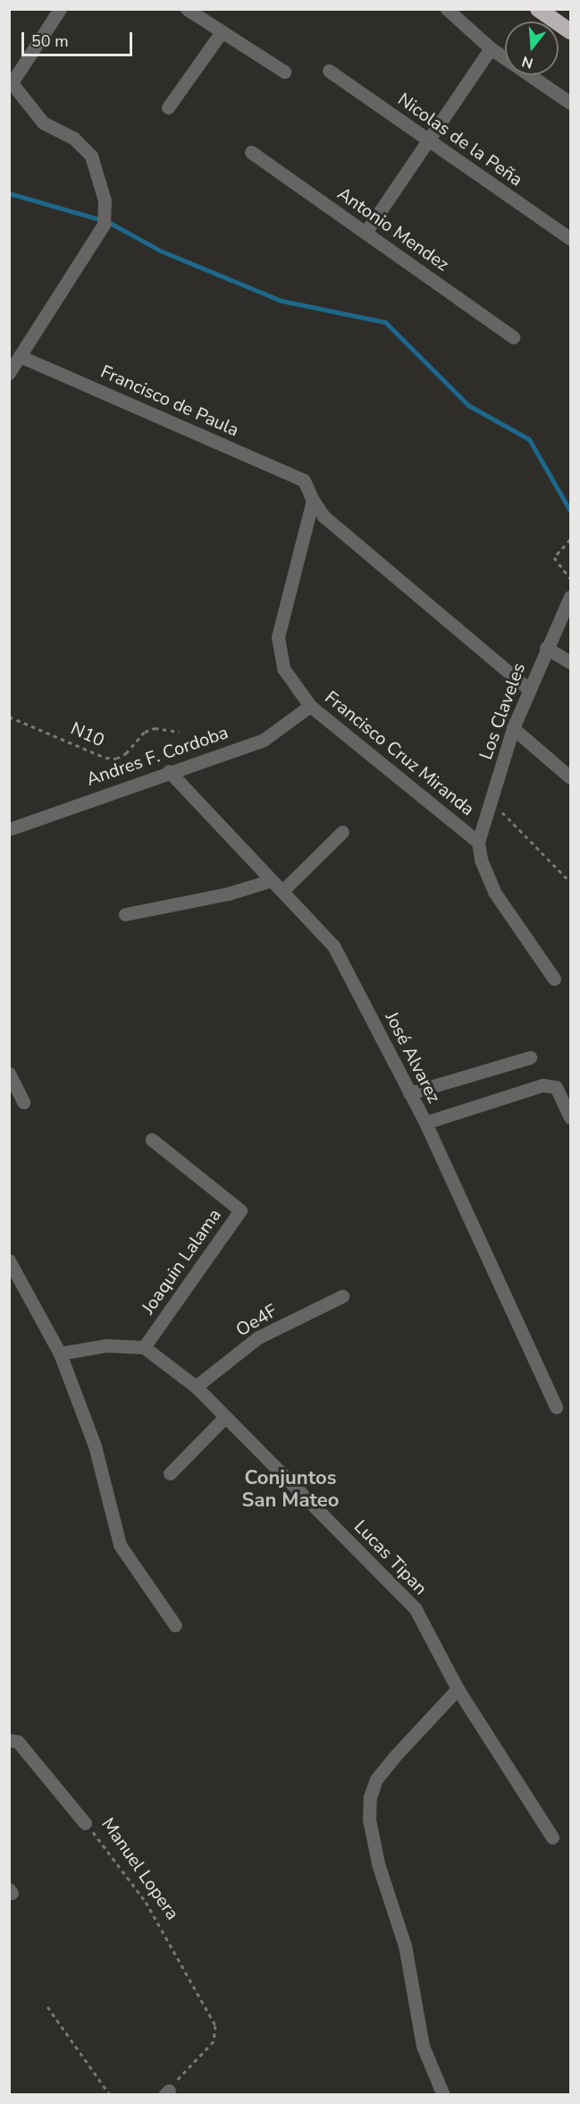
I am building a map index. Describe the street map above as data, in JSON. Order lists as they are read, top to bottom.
{
  "streets": {
    "street": [
      "Nicolas de la Peña",
      "Antonio Mendez",
      "Francisco de Paula",
      "Los Claveles",
      "Francisco Cruz Miranda",
      "Andres F. Cordoba",
      "José Alvarez",
      "Joaquin Lalama",
      "Oe4F",
      "Lucas Tipan",
      "Manuel Lopera"
    ],
    "path": ["N10"]
  },
  "crossings": [
    ["Francisco de Paula", "Francisco Cruz Miranda"],
    ["Los Claveles", "Francisco Cruz Miranda"],
    ["Francisco Cruz Miranda", "Andres F. Cordoba"],
    ["Andres F. Cordoba", "José Alvarez"],
    ["Joaquin Lalama", "Lucas Tipan"],
    ["Oe4F", "Lucas Tipan"]
  ],
  "districts": ["Conjuntos San Mateo"],
  "scale_bar": "50 m",
  "north": "bottom"
}
